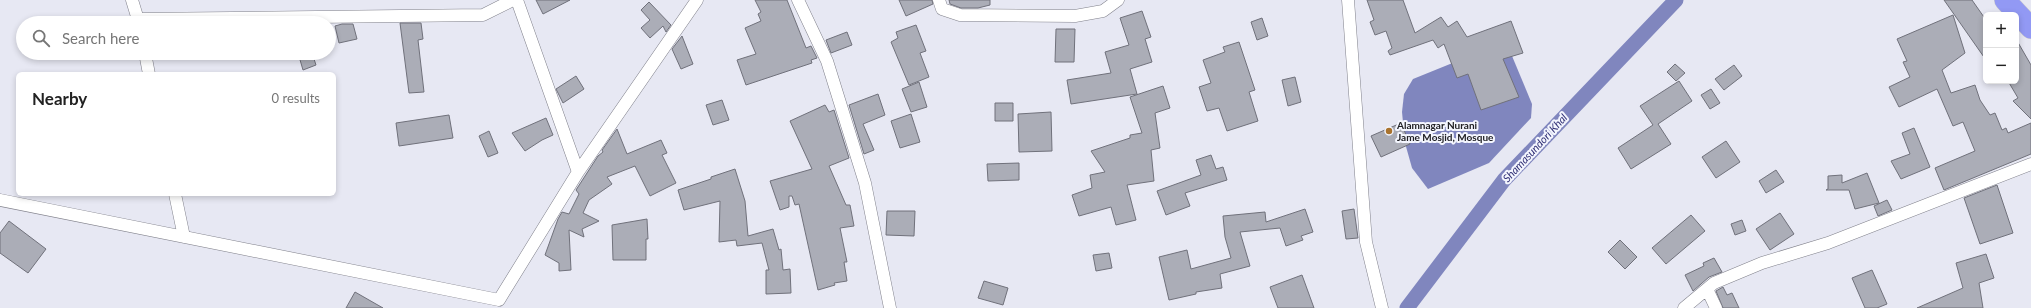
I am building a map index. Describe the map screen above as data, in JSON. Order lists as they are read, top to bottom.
{
  "water": ["Shamasundori Khal"],
  "places": ["Alamnagar Nurani Jame Mosjid, Mosque"],
  "page": {
    "map_buttons": ["+", "−"],
    "search": "Search here",
    "heading": ["Nearby", "0 results"]
  }
}
